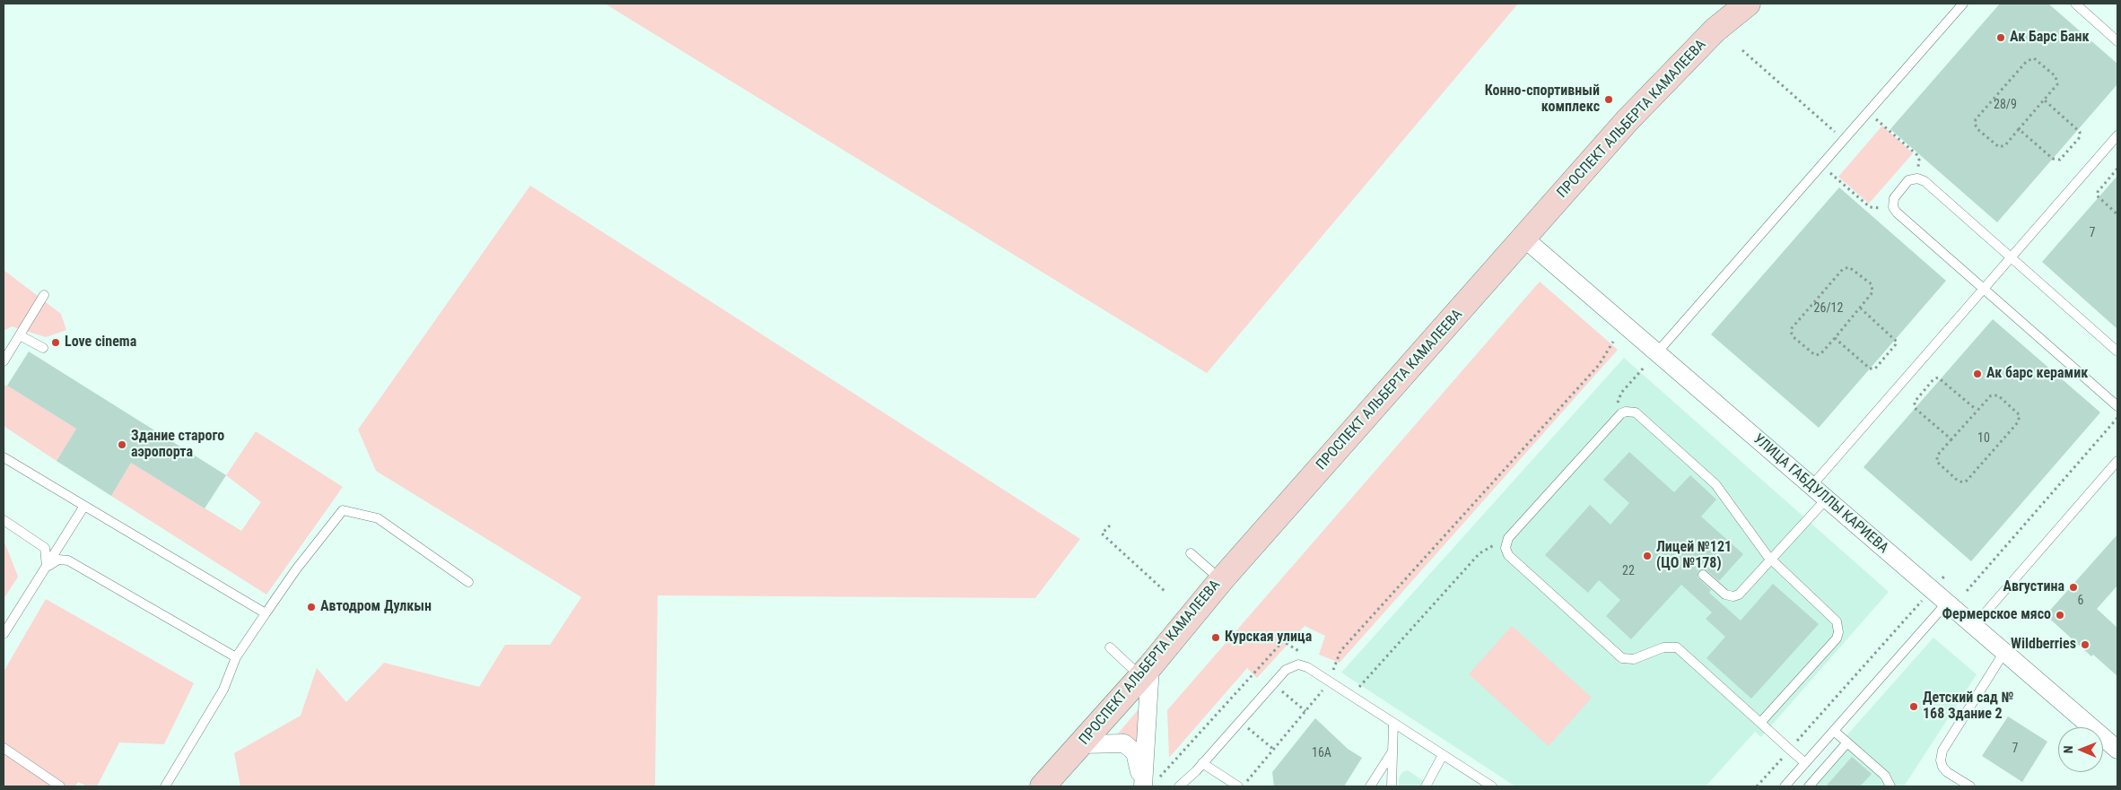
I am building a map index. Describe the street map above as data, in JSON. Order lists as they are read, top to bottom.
{
  "streets": {
    "main road": ["ПРОСПЕКТ АЛЬБЕРТА КАМАЛЕЕВА"],
    "street": ["УЛИЦА ГАБДУЛЛЫ КАРИЕВА"]
  },
  "crossings": [
    ["ПРОСПЕКТ АЛЬБЕРТА КАМАЛЕЕВА", "УЛИЦА ГАБДУЛЛЫ КАРИЕВА"]
  ],
  "places": [
    "Ак Барс Банк",
    "Конно-спортивный комплекс",
    "Love cinema",
    "Ак барс керамик",
    "Здание старого аэропорта",
    "Лицей №121 (ЦО №178)",
    "Августина",
    "Автодром Дулкын",
    "Фермерское мясо",
    "Курская улица",
    "Wildberries",
    "Детский сад № 168 Здание 2"
  ],
  "house_numbers": [
    "28/9",
    "7",
    "26/12",
    "10",
    "22",
    "6",
    "7",
    "16А"
  ],
  "north": "left"
}
